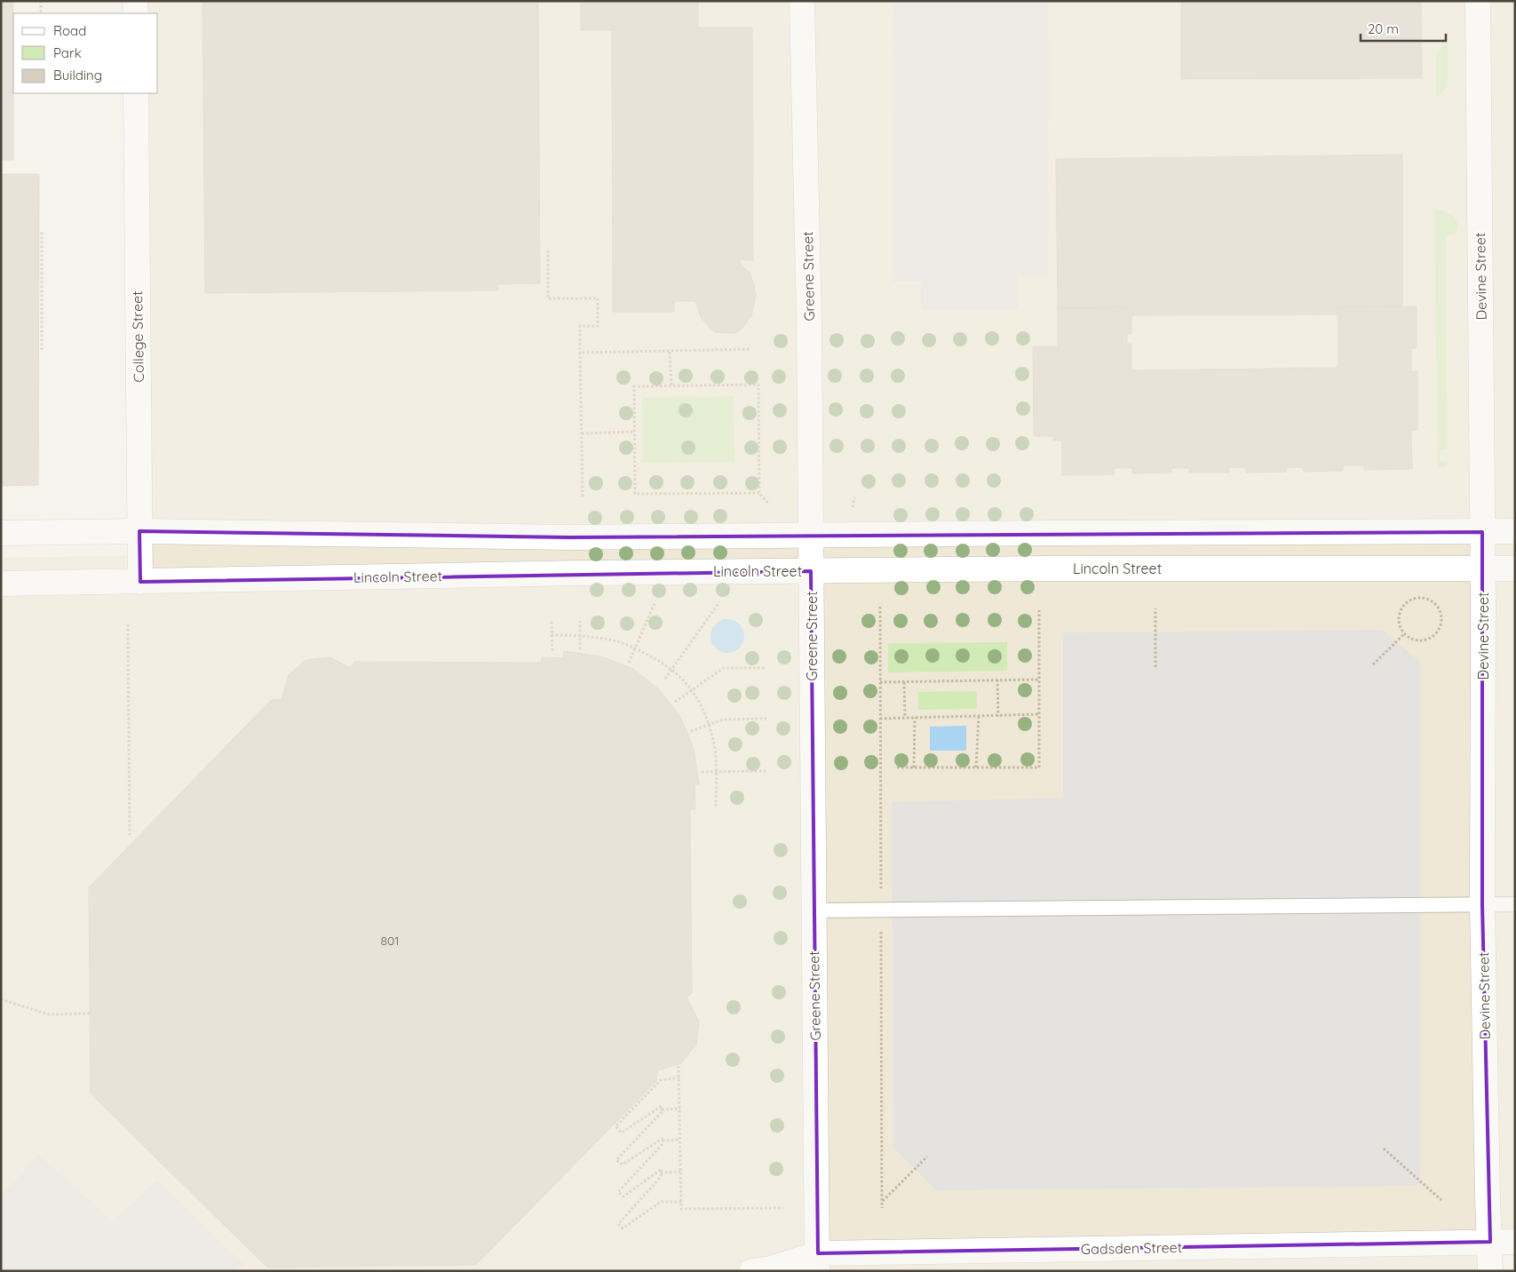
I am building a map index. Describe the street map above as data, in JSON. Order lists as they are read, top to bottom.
{
  "streets": {
    "street": [
      "Greene Street",
      "Devine Street",
      "College Street",
      "Lincoln Street",
      "Gadsden Street"
    ]
  },
  "crossings": [
    ["Greene Street", "Lincoln Street"],
    ["Greene Street", "Gadsden Street"],
    ["Devine Street", "Lincoln Street"],
    ["Devine Street", "Gadsden Street"],
    ["College Street", "Lincoln Street"]
  ],
  "house_numbers": ["801"],
  "legend": ["Road", "Park", "Building"],
  "scale_bar": "20 m"
}
